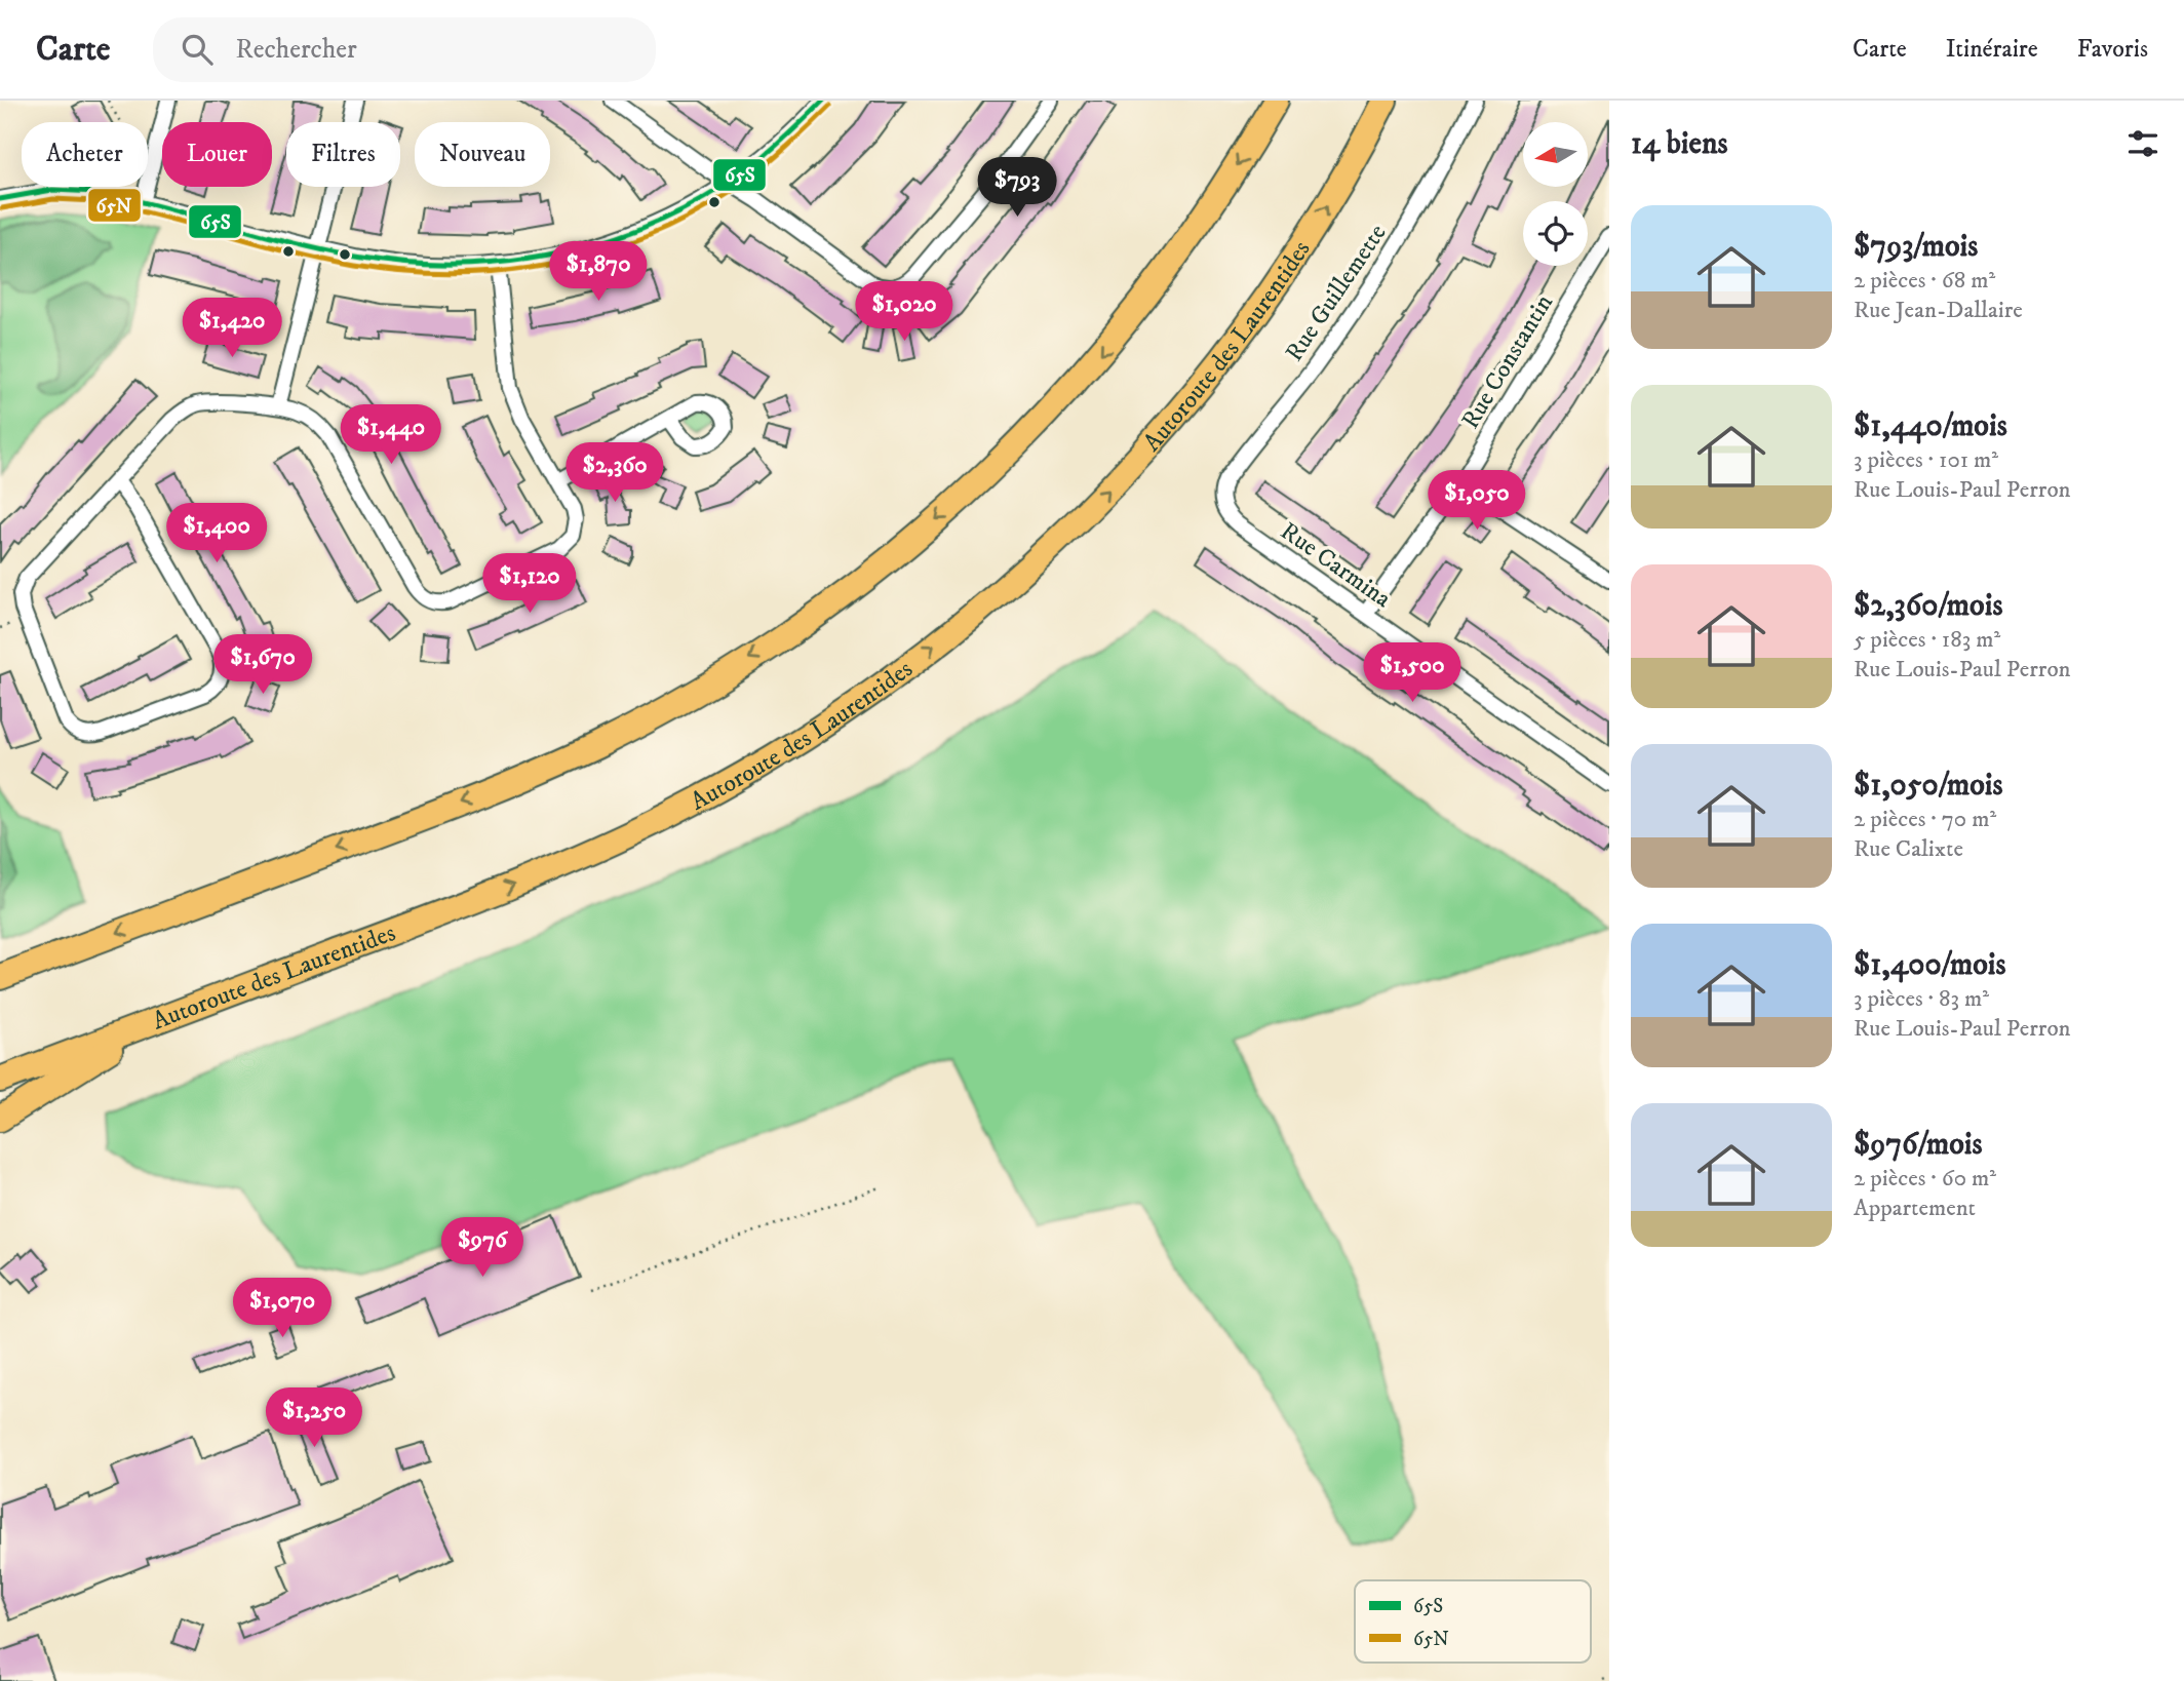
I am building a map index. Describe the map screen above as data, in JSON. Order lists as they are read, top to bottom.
{
  "streets": {
    "highway": ["Autoroute des Laurentides"],
    "street": ["Rue Guillemette", "Rue Constantin", "Rue Carmina"]
  },
  "crossings": [
    ["Rue Guillemette", "Rue Carmina"],
    ["Rue Constantin", "Rue Carmina"]
  ],
  "lines": ["transit line 65S", "transit line 65N"],
  "legend": ["65S", "65N"],
  "north": "left",
  "page": {
    "header": "Carte",
    "search": "Rechercher",
    "nav": ["Carte", "Itinéraire", "Favoris"],
    "heading": "14 biens",
    "chip": [
      "Acheter",
      "Louer",
      "Filtres",
      "Nouveau"
    ],
    "price": [
      "$793",
      "$1,870",
      "$1,020",
      "$1,420",
      "$1,440",
      "$2,360",
      "$1,050",
      "$1,400",
      "$1,120",
      "$1,670",
      "$1,500",
      "$976",
      "$1,070",
      "$1,250"
    ],
    "list": [
      {
        "name": "$793/mois",
        "note": "2 pièces · 68 m² · Rue Jean-Dallaire"
      },
      {
        "name": "$1,440/mois",
        "note": "3 pièces · 101 m² · Rue Louis-Paul Perron"
      },
      {
        "name": "$2,360/mois",
        "note": "5 pièces · 183 m² · Rue Louis-Paul Perron"
      },
      {
        "name": "$1,050/mois",
        "note": "2 pièces · 70 m² · Rue Calixte"
      },
      {
        "name": "$1,400/mois",
        "note": "3 pièces · 83 m² · Rue Louis-Paul Perron"
      },
      {
        "name": "$976/mois",
        "note": "2 pièces · 60 m² · Appartement"
      }
    ]
  }
}
